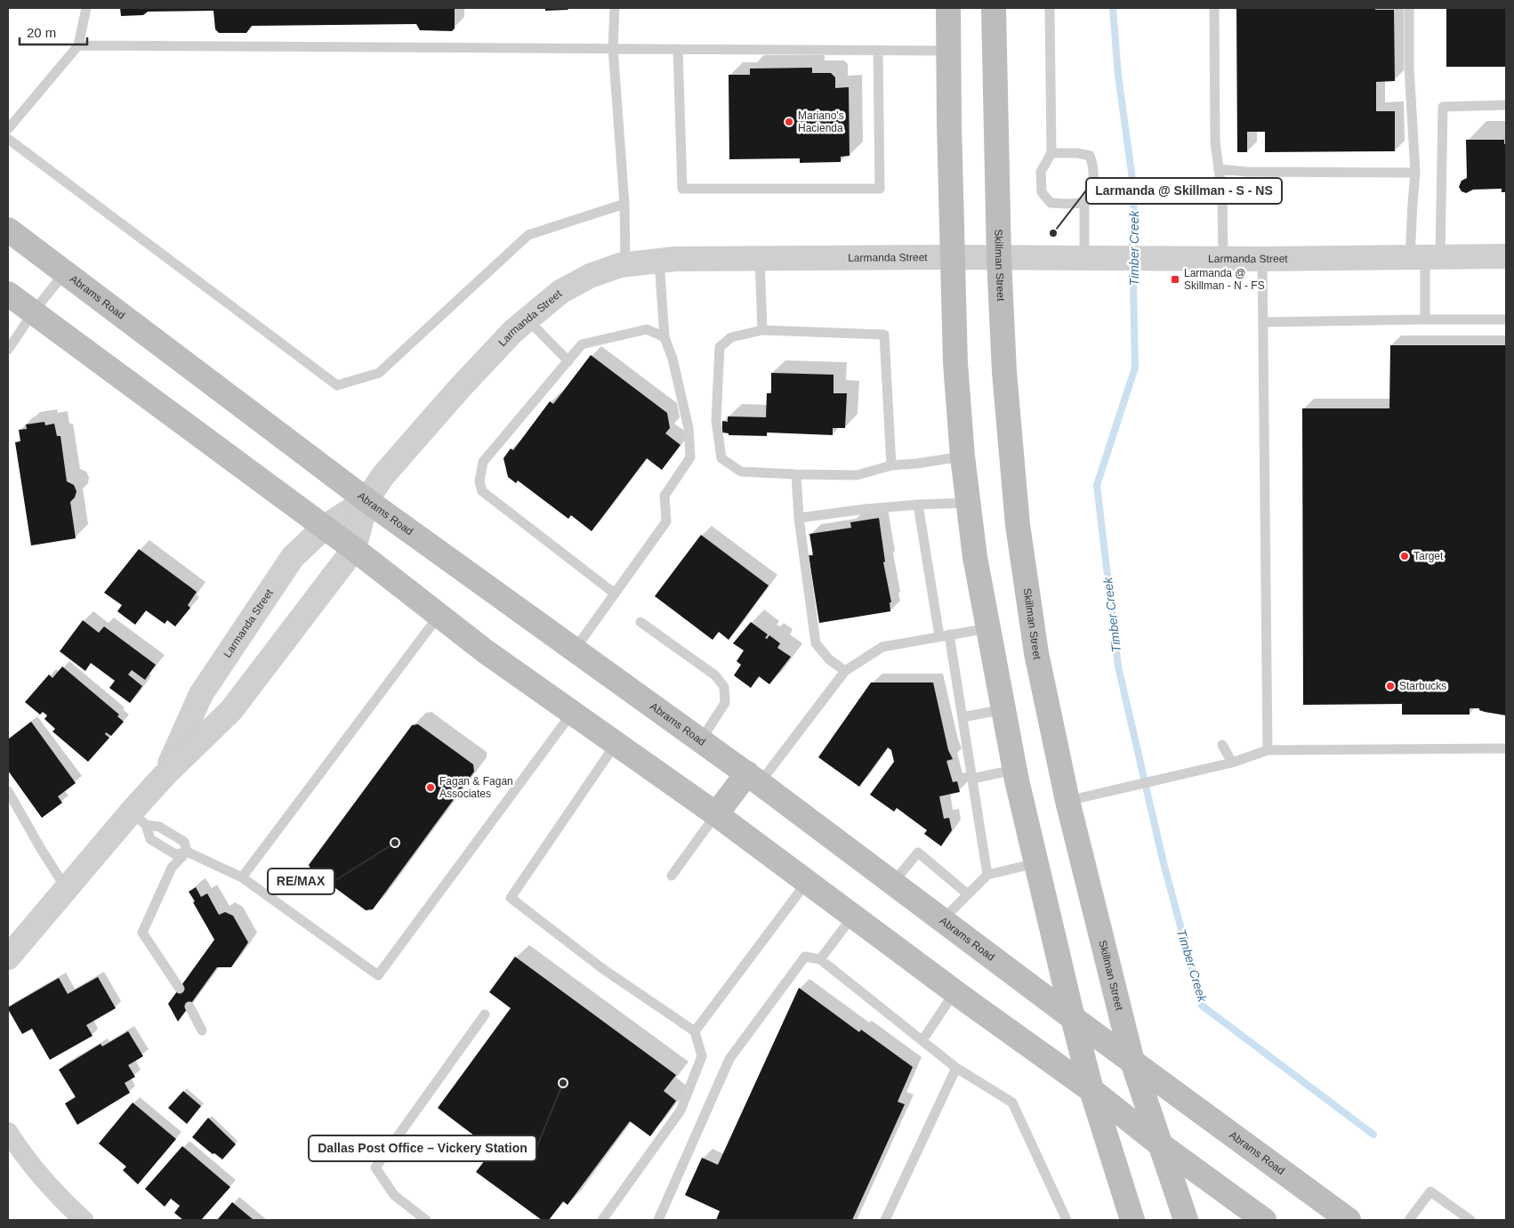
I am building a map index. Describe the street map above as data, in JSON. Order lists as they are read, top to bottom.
{
  "streets": {
    "main road": ["Skillman Street", "Abrams Road"],
    "street": ["Larmanda Street"]
  },
  "crossings": [
    ["Larmanda Street", "Skillman Street"],
    ["Larmanda Street", "Abrams Road"],
    ["Skillman Street", "Abrams Road"]
  ],
  "water": ["Timber Creek"],
  "places": {
    "other": [
      "Mariano's Hacienda",
      "Larmanda @ Skillman - S - NS",
      "Target",
      "Starbucks",
      "Fagan & Fagan Associates",
      "RE/MAX",
      "Dallas Post Office – Vickery Station"
    ],
    "transit": ["Larmanda @ Skillman - N - FS"]
  },
  "scale_bar": "20 m"
}
